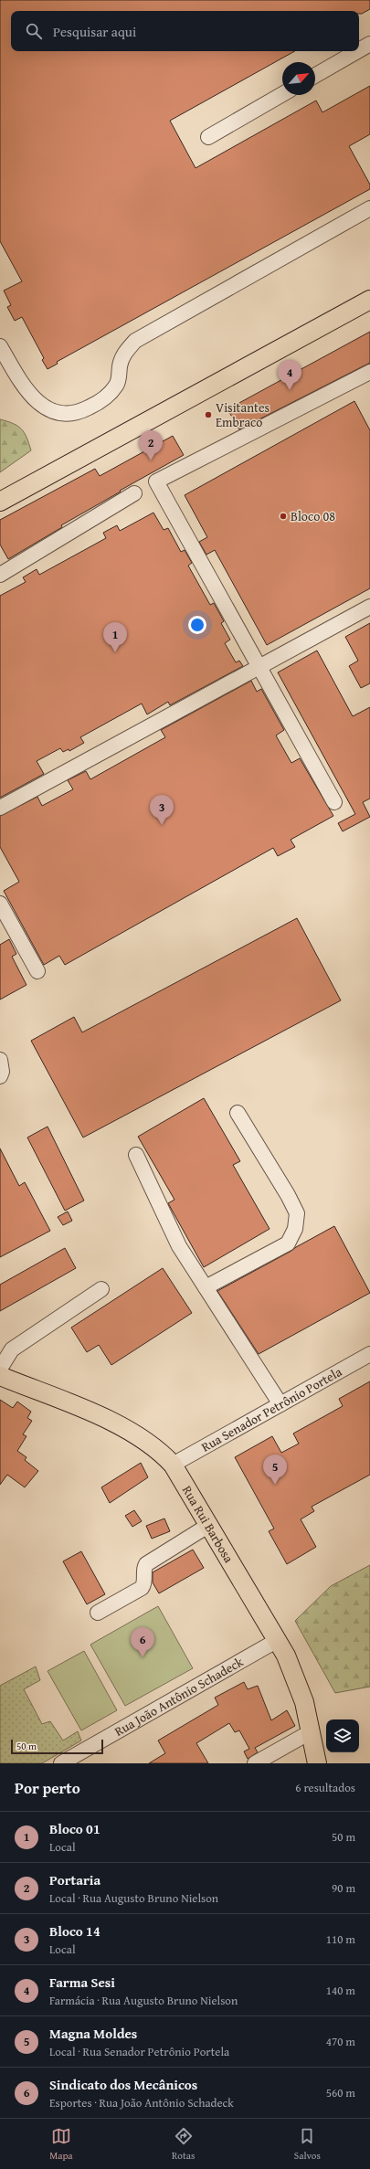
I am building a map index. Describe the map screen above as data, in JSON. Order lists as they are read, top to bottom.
{
  "streets": {
    "main road": ["Rua Rui Barbosa"],
    "street": ["Rua Senador Petrônio Portela", "Rua João Antônio Schadeck"]
  },
  "crossings": [
    ["Rua Senador Petrônio Portela", "Rua Rui Barbosa"],
    ["Rua Rui Barbosa", "Rua João Antônio Schadeck"]
  ],
  "places": ["Visitantes Embraco", "Bloco 08"],
  "scale_bar": "50 m",
  "north": "top right",
  "page": {
    "search": "Pesquisar aqui",
    "pins": [
      "4",
      "2",
      "1",
      "3",
      "5",
      "6"
    ],
    "scale": "50 m",
    "heading": ["Por perto", "6 resultados"],
    "list": [
      {
        "mark": "1",
        "name": "Bloco 01",
        "note": "Local",
        "value": "50 m"
      },
      {
        "mark": "2",
        "name": "Portaria",
        "note": "Local · Rua Augusto Bruno Nielson",
        "value": "90 m"
      },
      {
        "mark": "3",
        "name": "Bloco 14",
        "note": "Local",
        "value": "110 m"
      },
      {
        "mark": "4",
        "name": "Farma Sesi",
        "note": "Farmácia · Rua Augusto Bruno Nielson",
        "value": "140 m"
      },
      {
        "mark": "5",
        "name": "Magna Moldes",
        "note": "Local · Rua Senador Petrônio Portela",
        "value": "470 m"
      },
      {
        "mark": "6",
        "name": "Sindicato dos Mecânicos",
        "note": "Esportes · Rua João Antônio Schadeck",
        "value": "560 m"
      }
    ],
    "nav": ["Mapa", "Rotas", "Salvos"]
  }
}
